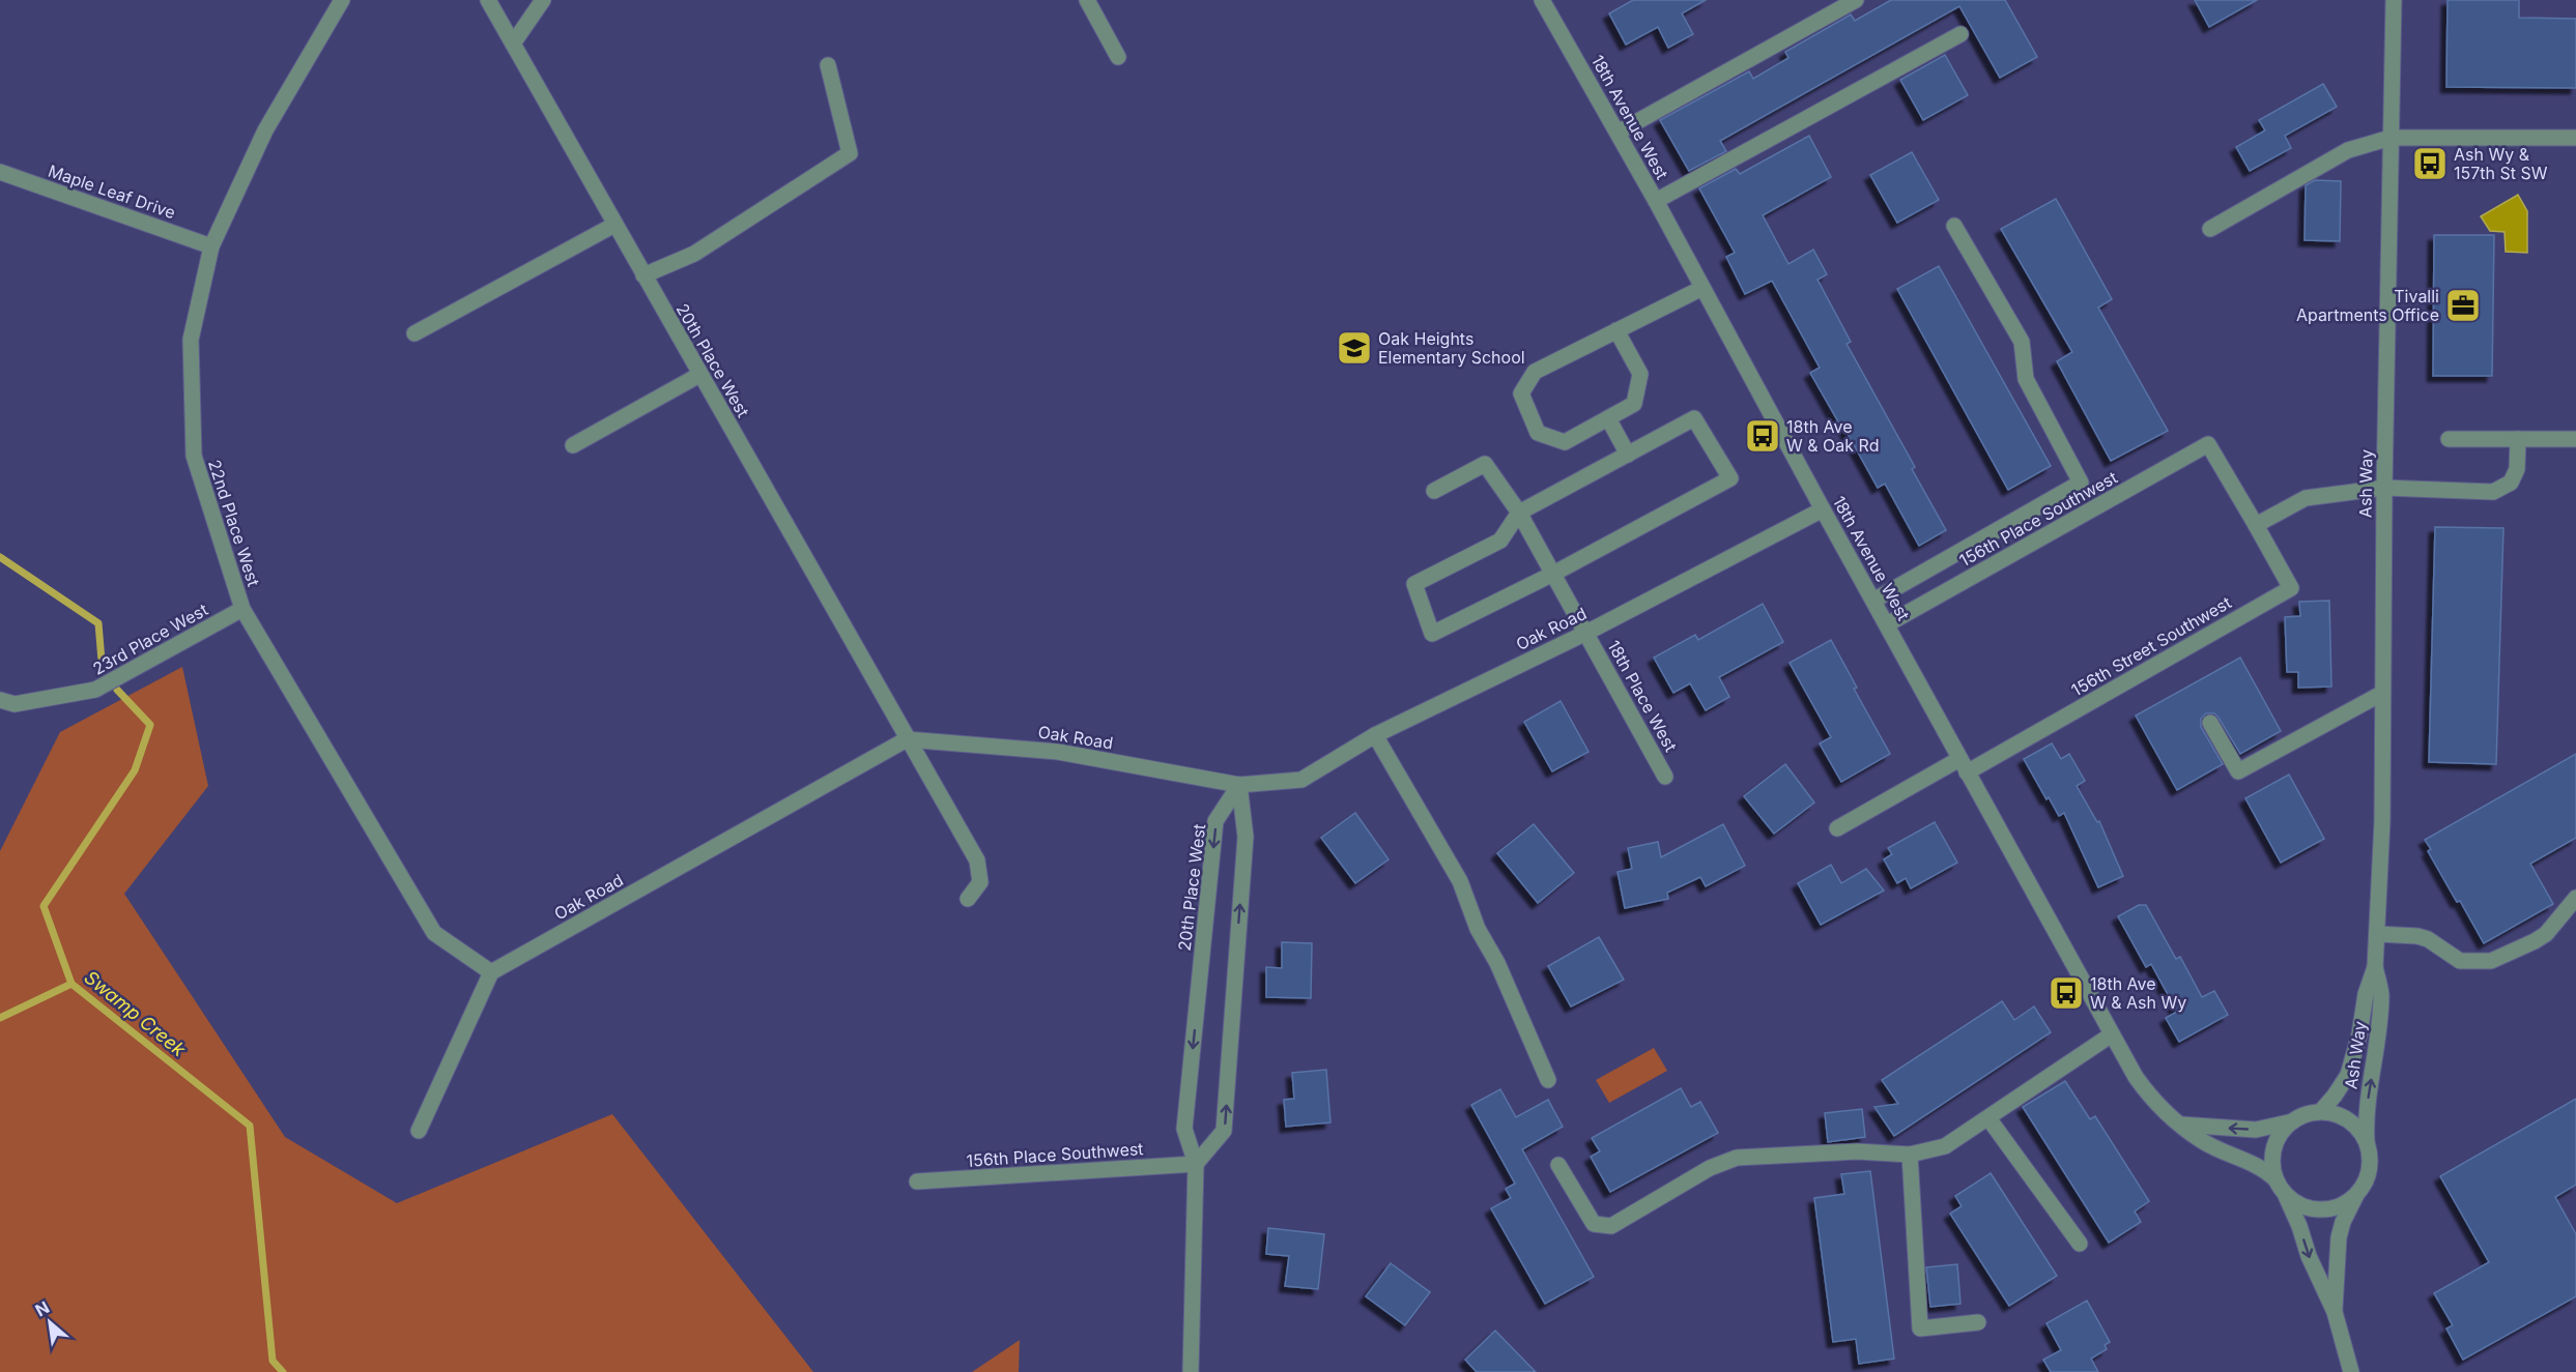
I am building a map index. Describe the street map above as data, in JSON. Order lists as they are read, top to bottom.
{
  "streets": {
    "street": [
      "18th Avenue West",
      "Maple Leaf Drive",
      "20th Place West",
      "Ash Way",
      "156th Place Southwest",
      "22nd Place West",
      "Oak Road",
      "23rd Place West",
      "156th Street Southwest",
      "18th Place West"
    ]
  },
  "crossings": [
    ["18th Avenue West", "Ash Way"],
    ["18th Avenue West", "156th Place Southwest"],
    ["18th Avenue West", "Oak Road"],
    ["18th Avenue West", "156th Street Southwest"],
    ["Maple Leaf Drive", "22nd Place West"],
    ["20th Place West", "156th Place Southwest"],
    ["20th Place West", "Oak Road"],
    ["156th Place Southwest", "156th Street Southwest"],
    ["22nd Place West", "Oak Road"],
    ["22nd Place West", "23rd Place West"],
    ["Oak Road", "18th Place West"]
  ],
  "water": ["Swamp Creek"],
  "places": {
    "bus stop": ["Ash Wy & 157th St SW", "18th Ave W & Oak Rd", "18th Ave W & Ash Wy"],
    "office": ["Tivalli Apartments Office"],
    "school or university": ["Oak Heights Elementary School"]
  },
  "north": "top left"
}
